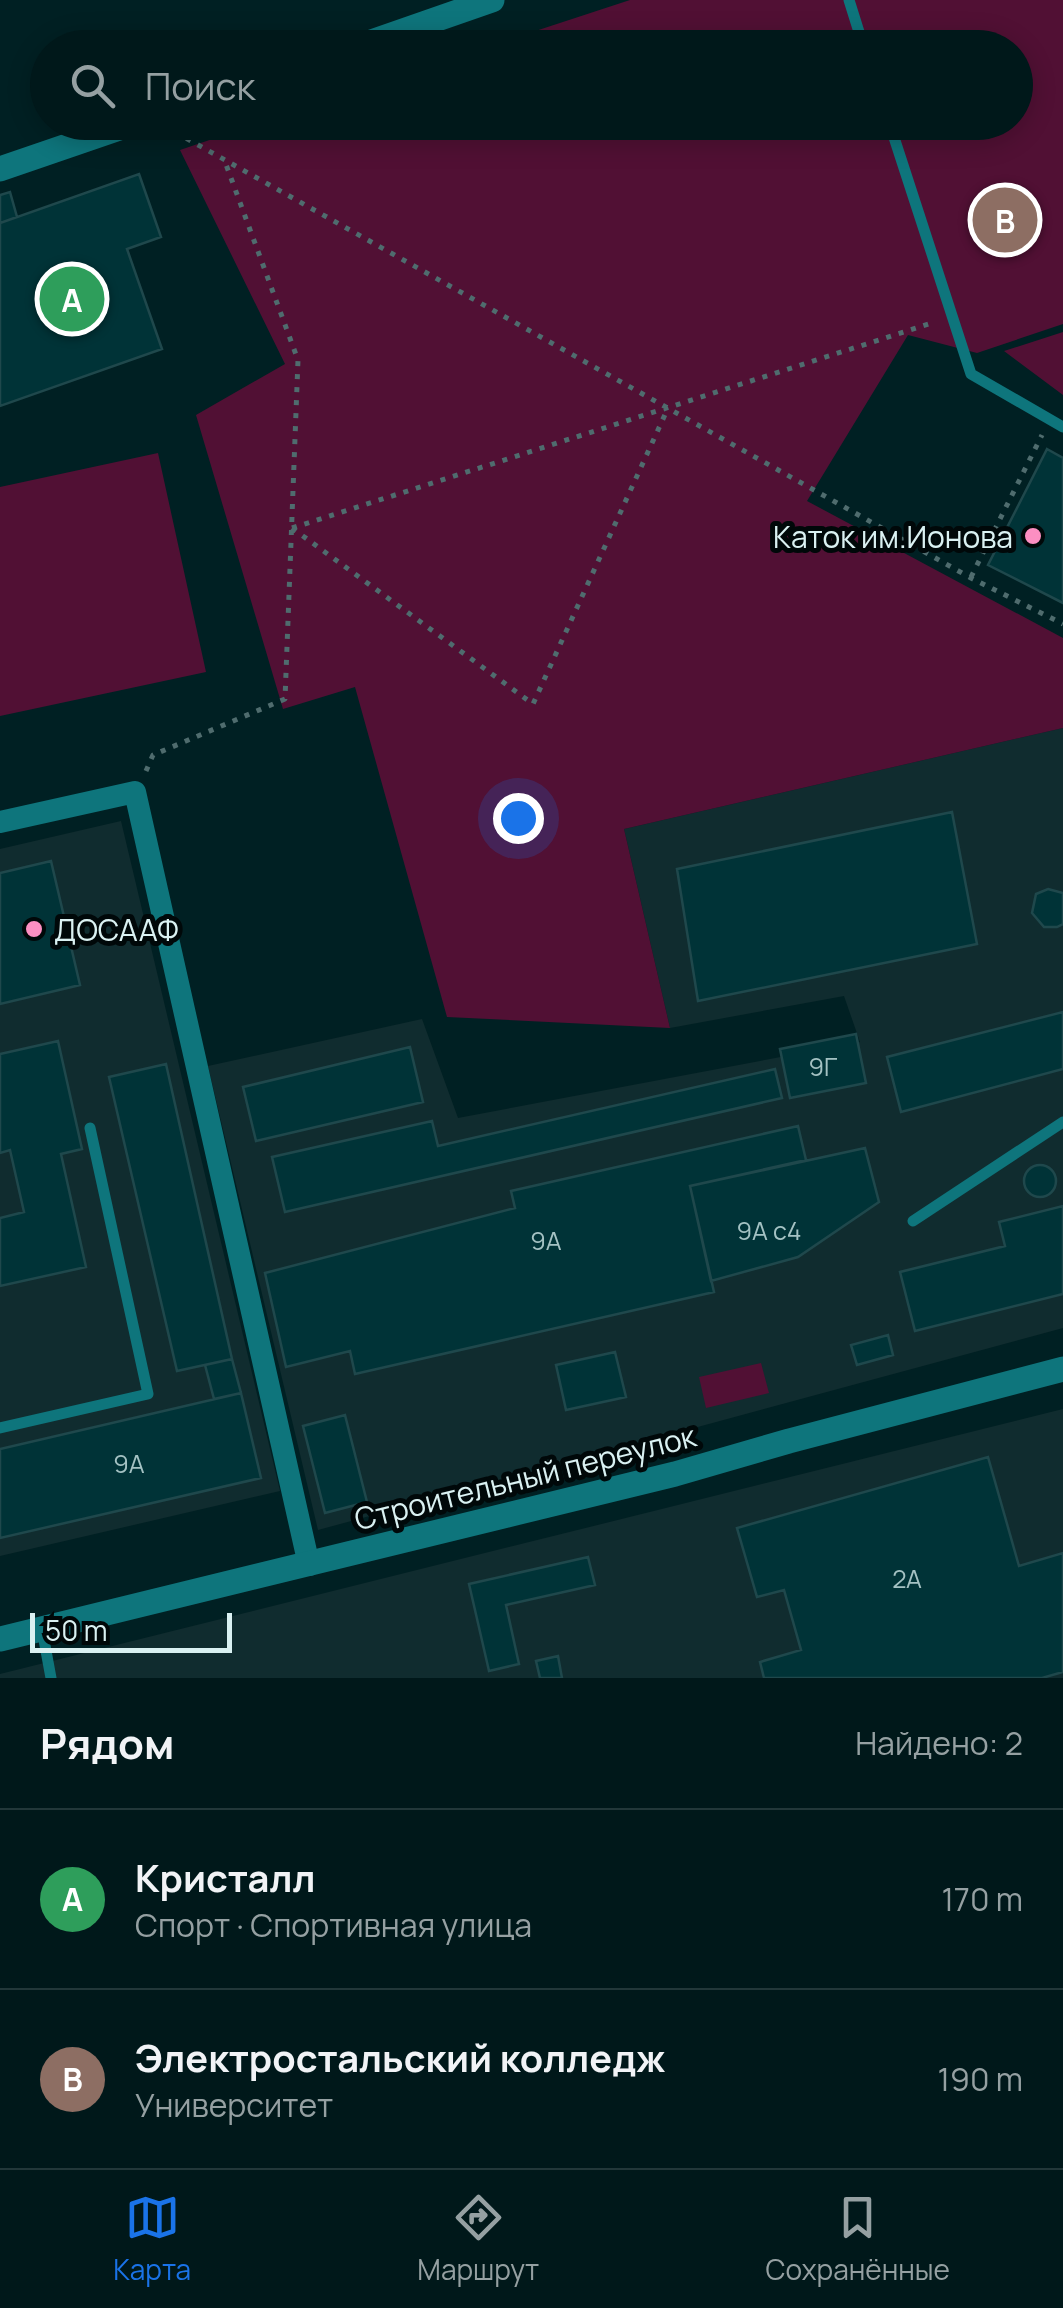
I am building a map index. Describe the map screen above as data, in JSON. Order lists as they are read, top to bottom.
{
  "streets": {
    "street": ["Строительный переулок"]
  },
  "places": ["Каток им.Ионова", "ДОСААФ"],
  "house_numbers": [
    "9Г",
    "9А с4",
    "9А",
    "9А",
    "2А"
  ],
  "scale_bar": "50 m",
  "page": {
    "search": "Поиск",
    "pins": ["B", "A"],
    "scale": "50 m",
    "heading": ["Рядом", "Найдено: 2"],
    "list": [
      {
        "mark": "A",
        "name": "Кристалл",
        "note": "Спорт · Спортивная улица",
        "value": "170 m"
      },
      {
        "mark": "B",
        "name": "Электростальский колледж",
        "note": "Университет",
        "value": "190 m"
      }
    ],
    "nav": ["Карта", "Маршрут", "Сохранённые"]
  }
}
